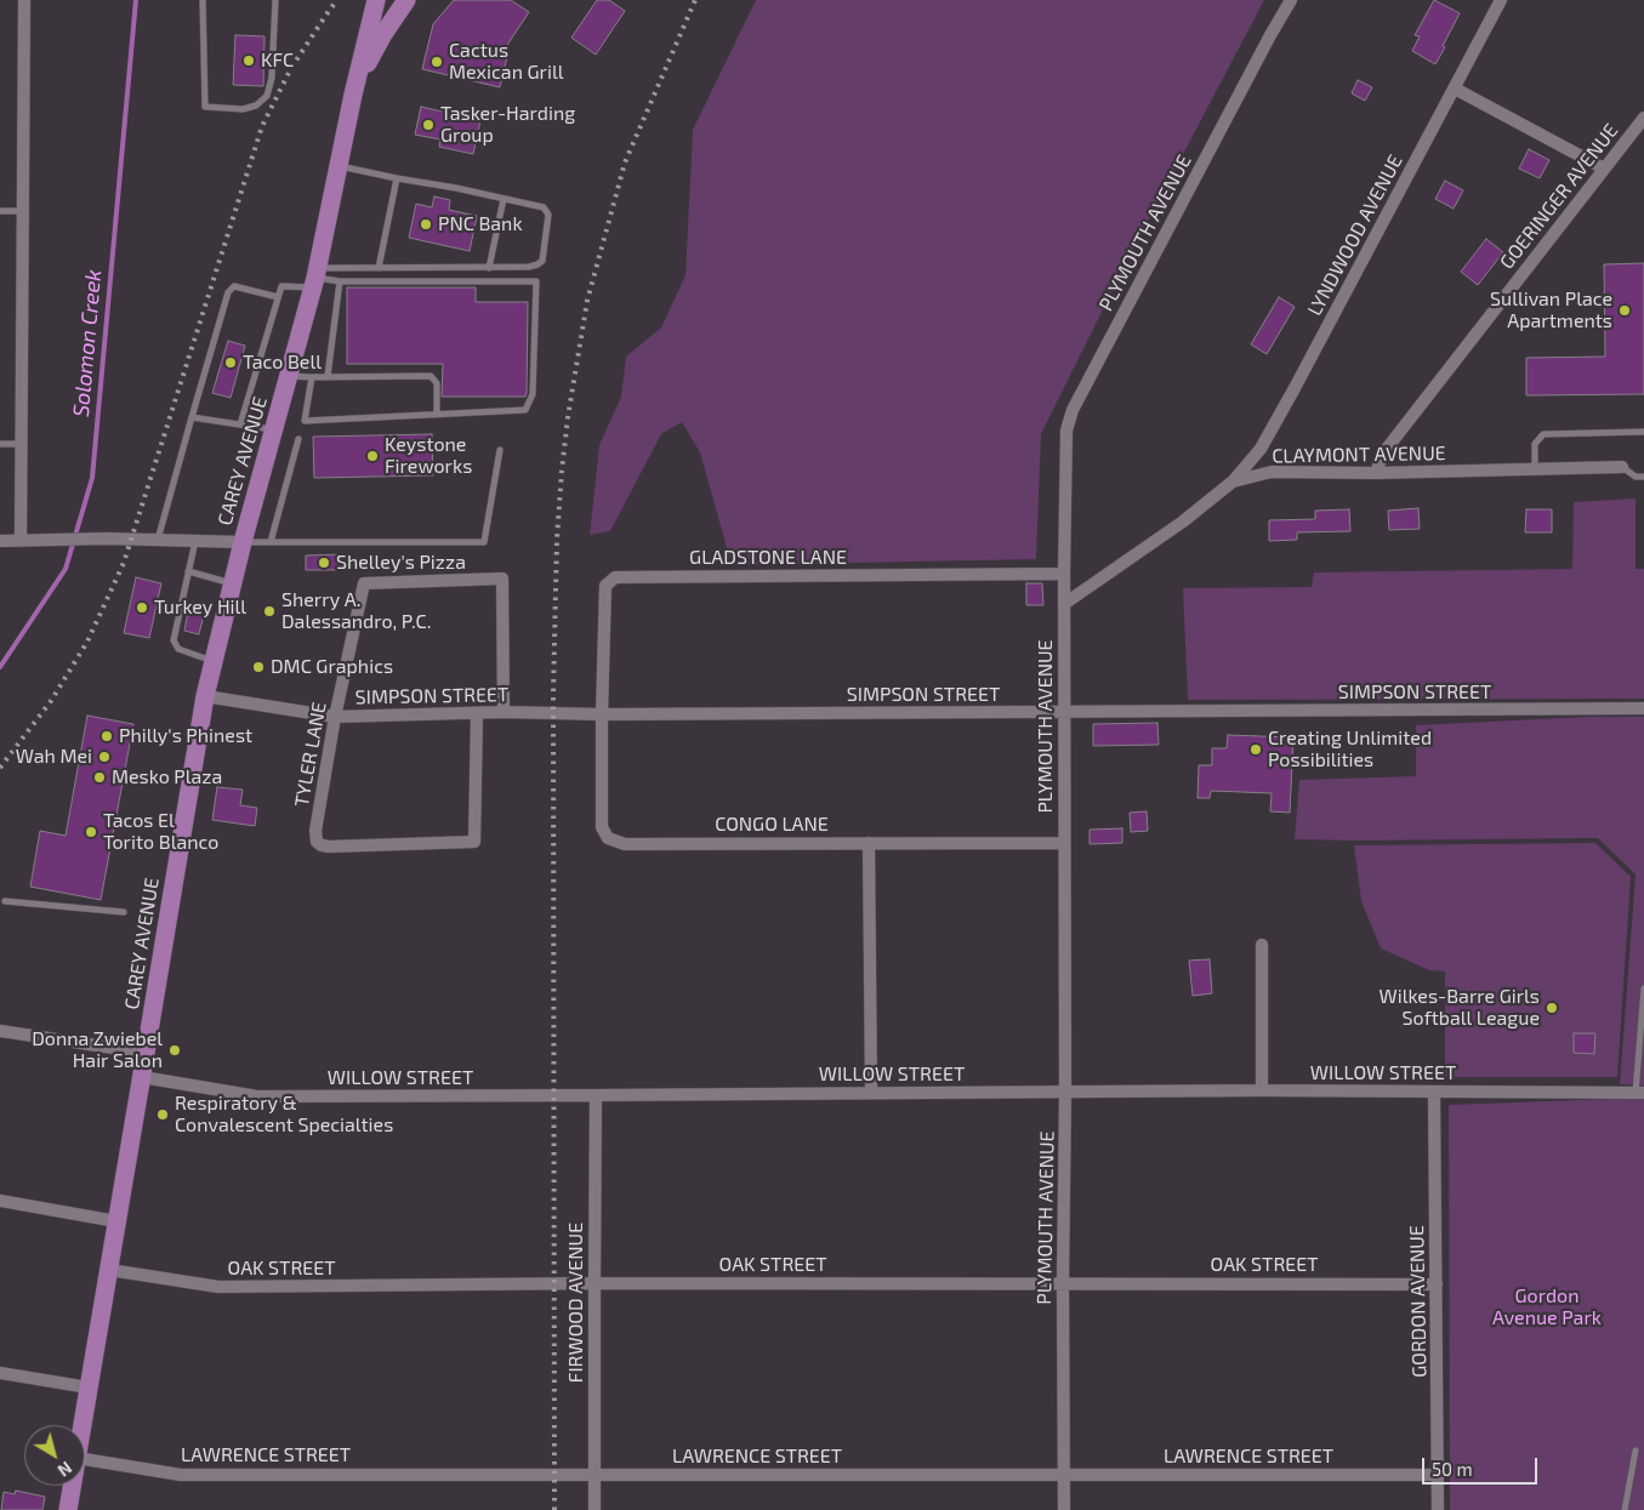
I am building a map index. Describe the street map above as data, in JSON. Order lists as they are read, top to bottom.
{
  "streets": {
    "main road": ["CAREY AVENUE"],
    "street": [
      "GOERINGER AVENUE",
      "PLYMOUTH AVENUE",
      "LYNDWOOD AVENUE",
      "CLAYMONT AVENUE",
      "GLADSTONE LANE",
      "SIMPSON STREET",
      "TYLER LANE",
      "CONGO LANE",
      "WILLOW STREET",
      "OAK STREET",
      "GORDON AVENUE",
      "FIRWOOD AVENUE",
      "LAWRENCE STREET"
    ]
  },
  "crossings": [
    ["GOERINGER AVENUE", "CLAYMONT AVENUE"],
    ["PLYMOUTH AVENUE", "CLAYMONT AVENUE"],
    ["PLYMOUTH AVENUE", "GLADSTONE LANE"],
    ["PLYMOUTH AVENUE", "SIMPSON STREET"],
    ["PLYMOUTH AVENUE", "CONGO LANE"],
    ["PLYMOUTH AVENUE", "WILLOW STREET"],
    ["PLYMOUTH AVENUE", "OAK STREET"],
    ["PLYMOUTH AVENUE", "LAWRENCE STREET"],
    ["LYNDWOOD AVENUE", "CLAYMONT AVENUE"],
    ["CAREY AVENUE", "SIMPSON STREET"],
    ["CAREY AVENUE", "WILLOW STREET"],
    ["CAREY AVENUE", "OAK STREET"],
    ["GLADSTONE LANE", "SIMPSON STREET"],
    ["GLADSTONE LANE", "CONGO LANE"],
    ["SIMPSON STREET", "TYLER LANE"],
    ["SIMPSON STREET", "CONGO LANE"],
    ["WILLOW STREET", "GORDON AVENUE"],
    ["WILLOW STREET", "FIRWOOD AVENUE"],
    ["OAK STREET", "GORDON AVENUE"],
    ["OAK STREET", "FIRWOOD AVENUE"],
    ["GORDON AVENUE", "LAWRENCE STREET"],
    ["FIRWOOD AVENUE", "LAWRENCE STREET"]
  ],
  "water": ["Solomon Creek"],
  "parks": ["Gordon Avenue Park"],
  "places": [
    "KFC",
    "Cactus Mexican Grill",
    "Tasker-Harding Group",
    "PNC Bank",
    "Sullivan Place Apartments",
    "Taco Bell",
    "Keystone Fireworks",
    "Shelley's Pizza",
    "Turkey Hill",
    "Sherry A. Dalessandro, P.C.",
    "DMC Graphics",
    "Philly's Phinest",
    "Creating Unlimited Possibilities",
    "Wah Mei",
    "Mesko Plaza",
    "Tacos El Torito Blanco",
    "Wilkes-Barre Girls Softball League",
    "Donna Zwiebel Hair Salon",
    "Respiratory & Convalescent Specialties"
  ],
  "scale_bar": "50 m",
  "north": "bottom right"
}
